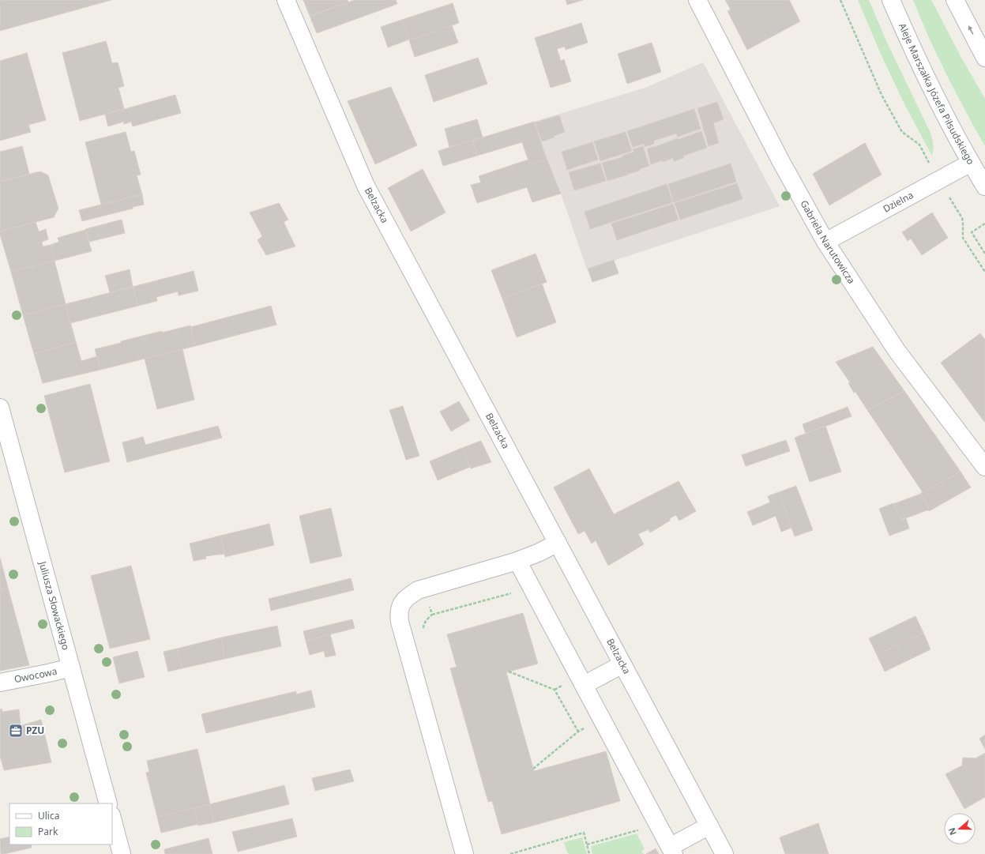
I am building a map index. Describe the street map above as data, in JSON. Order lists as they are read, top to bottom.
{
  "streets": {
    "street": [
      "Aleje Marszałka Józefa Piłsudskiego",
      "Dzielna",
      "Belzacka",
      "Gabriela Narutowicza",
      "Juliusza Słowackiego",
      "Owocowa"
    ]
  },
  "crossings": [
    ["Aleje Marszałka Józefa Piłsudskiego", "Dzielna"],
    ["Dzielna", "Gabriela Narutowicza"],
    ["Juliusza Słowackiego", "Owocowa"]
  ],
  "places": {
    "office": ["PZU"]
  },
  "legend": ["Ulica", "Park"],
  "north": "left"
}
